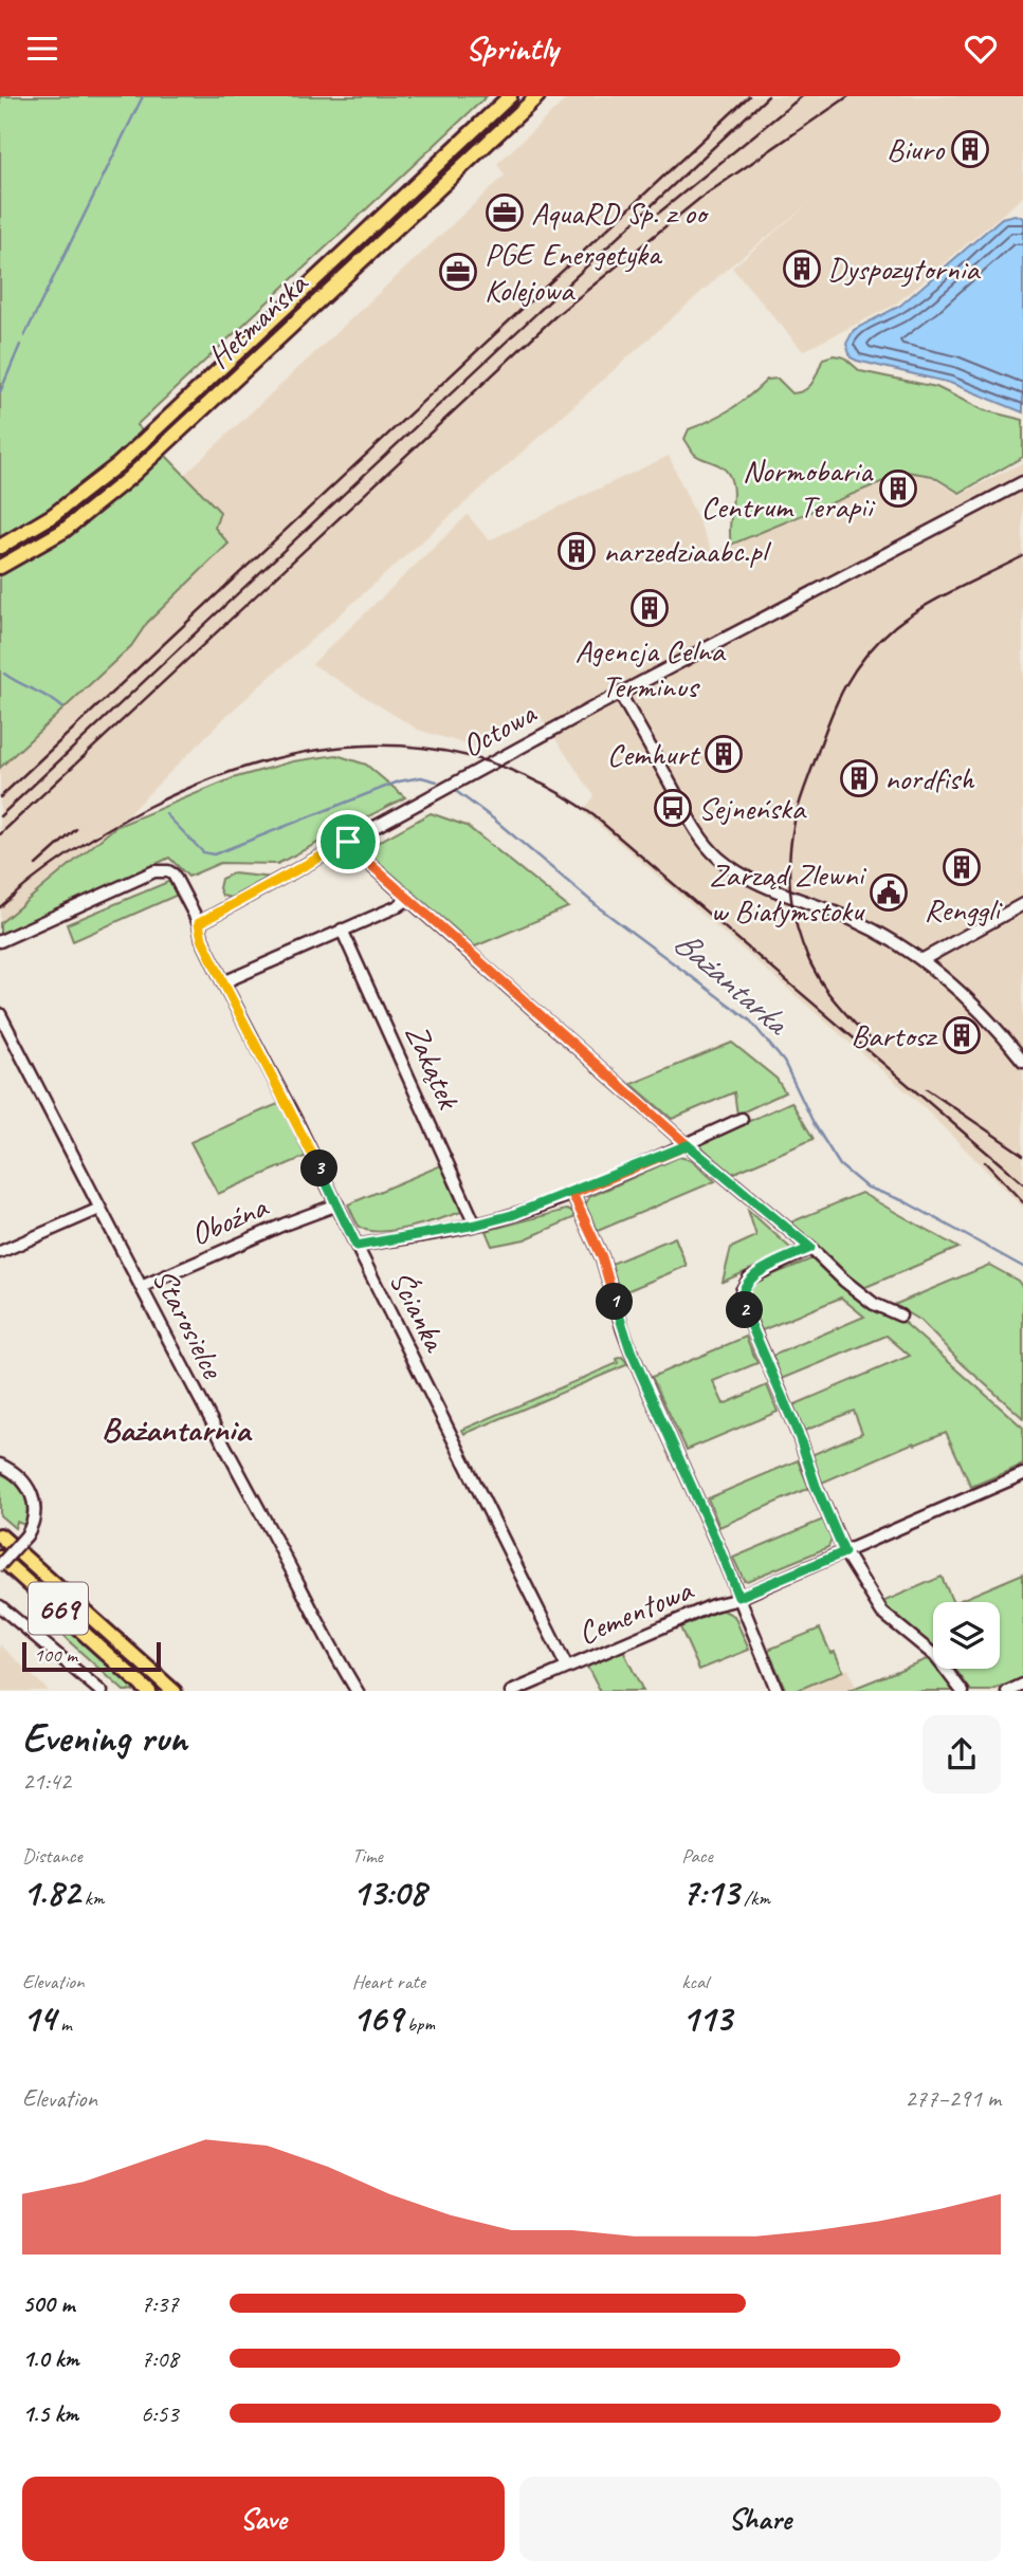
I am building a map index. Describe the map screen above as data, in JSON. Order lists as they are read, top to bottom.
{
  "streets": {
    "main road": ["Hetmańska", "669"],
    "street": [
      "Octowa",
      "Zakątek",
      "Oboźna",
      "Ścianka",
      "Starosielce",
      "Cementowa"
    ]
  },
  "crossings": [
    ["Octowa", "Ścianka"],
    ["Oboźna", "Ścianka"],
    ["Oboźna", "Starosielce"],
    ["Ścianka", "Cementowa"]
  ],
  "districts": ["Bażantarnia"],
  "water": ["Bażantarka"],
  "places": {
    "building": [
      "Biuro",
      "Dyspozytornia",
      "Normobaria Centrum Terapii",
      "narzedziaabc.pl",
      "Agencja Celna Terminus",
      "Cemhurt",
      "nordfish",
      "Renggli",
      "Bartosz"
    ],
    "office": ["AquaRD Sp. z oo", "PGE Energetyka Kolejowa"],
    "bus stop": ["Sejneńska"],
    "public building": ["Zarząd Zlewni w Białymstoku"]
  },
  "scale_bar": "100 m",
  "page": {
    "header": "Sprintly",
    "pins": ["3", "1", "2"],
    "scale": "100 m",
    "heading": ["Evening run", "21:42"],
    "stats": [
      ["Distance", "1.82 km"],
      ["Time", "13:08"],
      ["Pace", "7:13 /km"],
      ["Elevation", "14 m"],
      ["Heart rate", "169 bpm"],
      ["kcal", "113"]
    ],
    "chart": ["Elevation", "277–291 m"],
    "list": [
      {
        "name": "500 m",
        "note": "7:37"
      },
      {
        "name": "1.0 km",
        "note": "7:08"
      },
      {
        "name": "1.5 km",
        "note": "6:53"
      }
    ],
    "buttons": ["Save", "Share"]
  }
}
